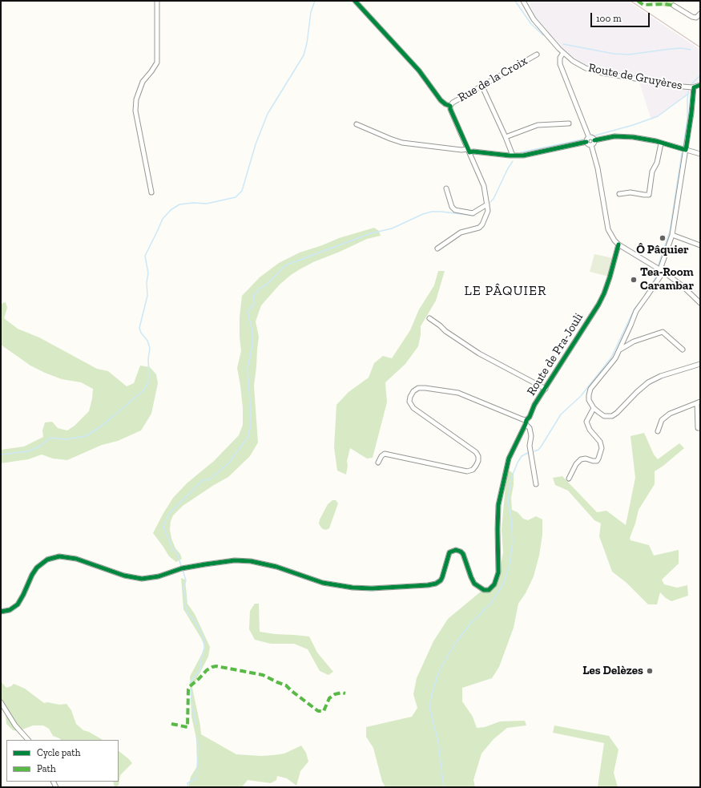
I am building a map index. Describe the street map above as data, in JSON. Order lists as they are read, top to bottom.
{
  "streets": {
    "street": ["Route de Gruyères", "Rue de la Croix", "Route de Pra-Jouli"]
  },
  "districts": ["LE PÂQUIER"],
  "places": ["Ô Pâquier", "Tea-Room Carambar", "Les Delèzes"],
  "legend": ["Cycle path", "Path"],
  "scale_bar": "100 m"
}
